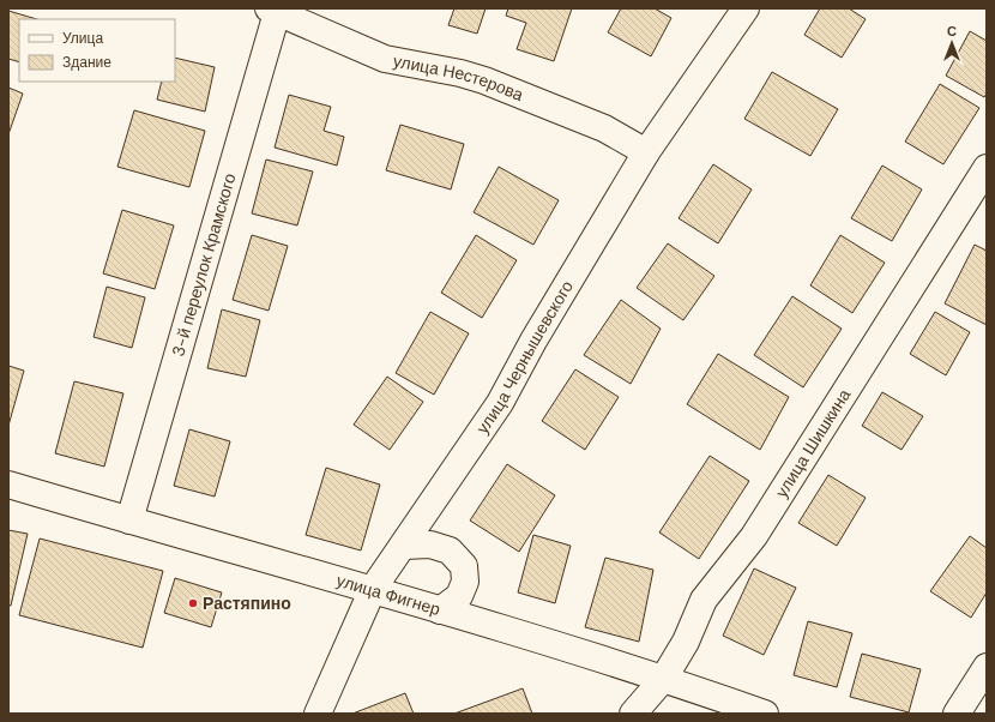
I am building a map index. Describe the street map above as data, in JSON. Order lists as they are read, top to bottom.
{
  "streets": {
    "street": [
      "улица Нестерова",
      "3-й переулок Крамского",
      "улица Чернышевского",
      "улица Шишкина",
      "улица Фигнер"
    ]
  },
  "crossings": [
    ["улица Нестерова", "3-й переулок Крамского"],
    ["улица Нестерова", "улица Чернышевского"],
    ["3-й переулок Крамского", "улица Фигнер"],
    ["улица Чернышевского", "улица Фигнер"],
    ["улица Шишкина", "улица Фигнер"]
  ],
  "places": ["Растяпино"],
  "legend": ["Улица", "Здание"],
  "north": "top"
}
